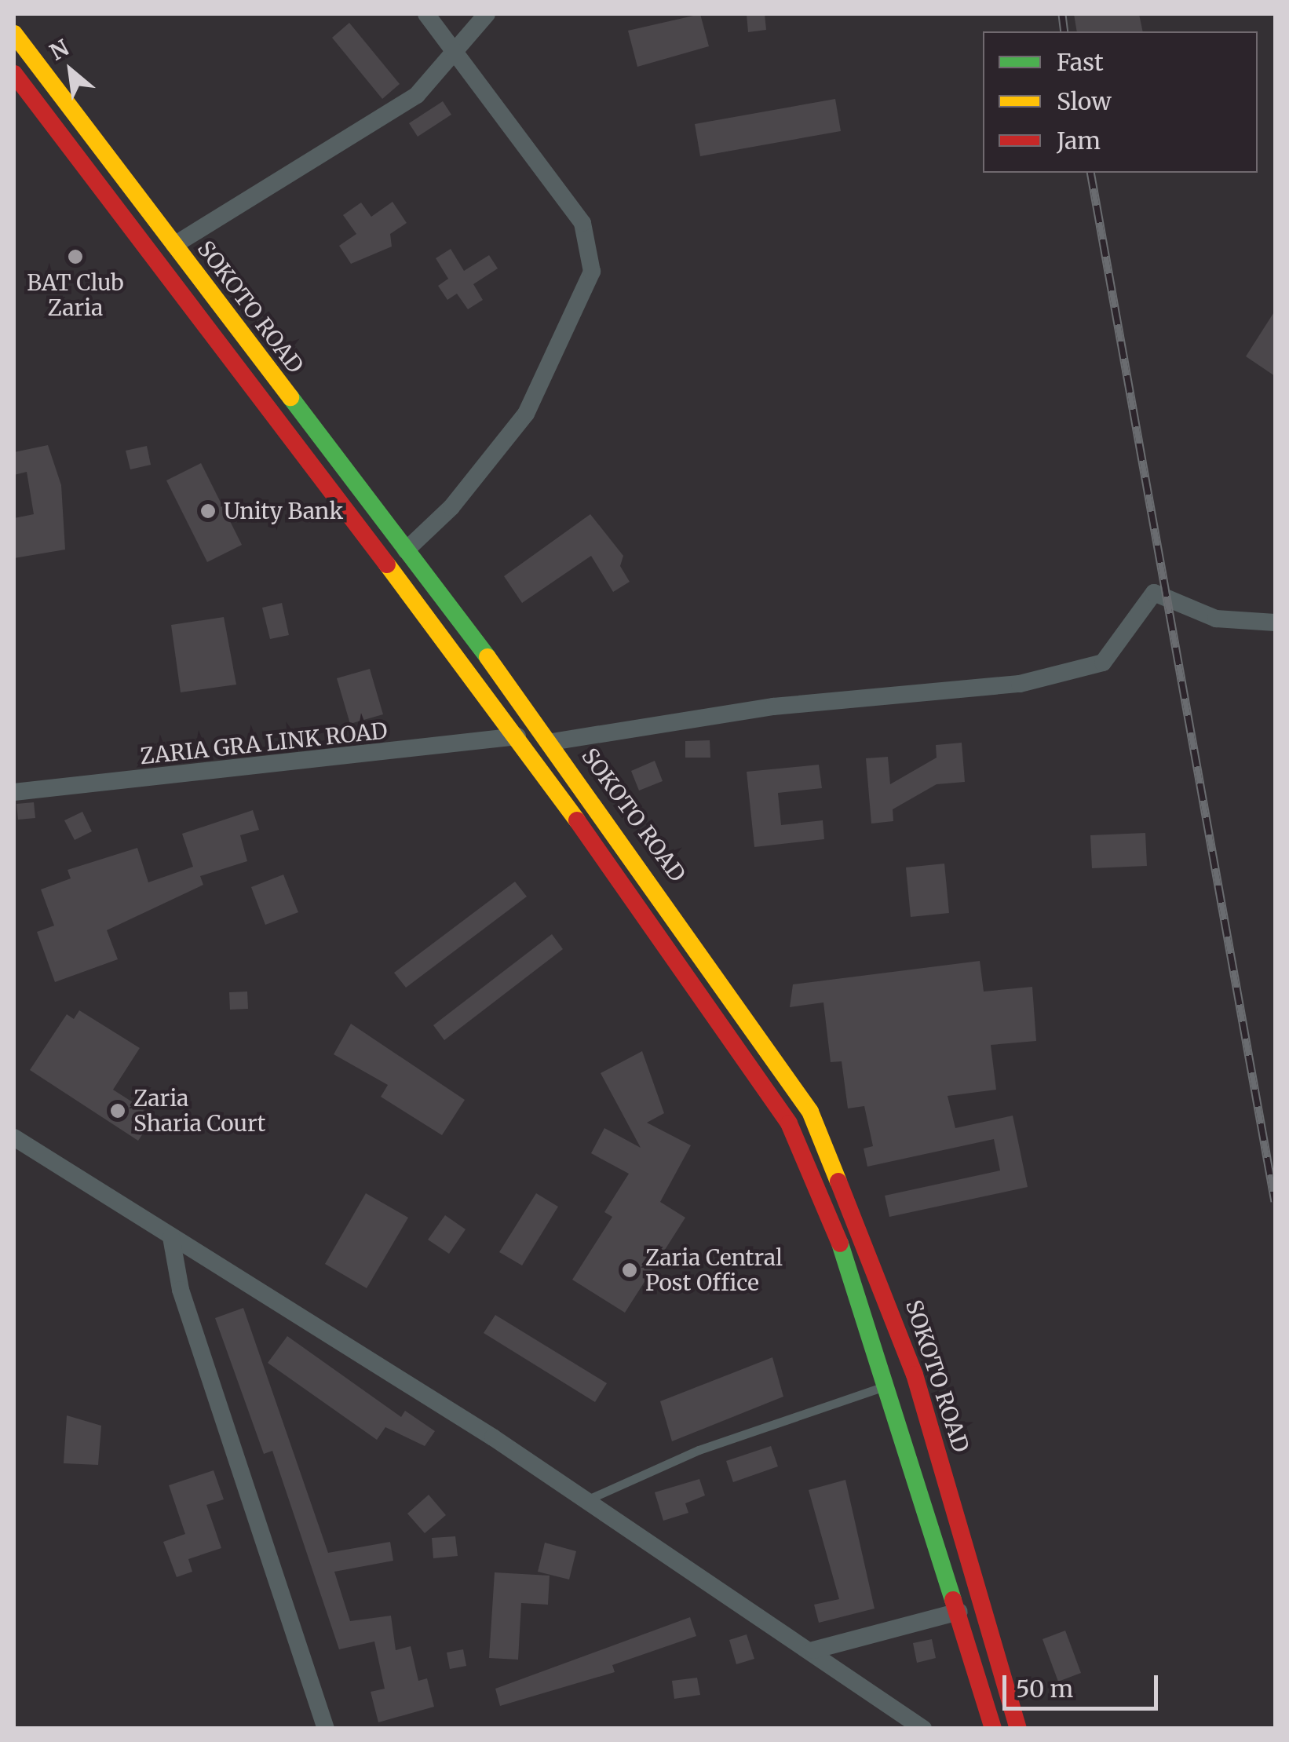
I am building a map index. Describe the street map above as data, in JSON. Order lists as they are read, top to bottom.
{
  "streets": {
    "main road": ["SOKOTO ROAD"],
    "street": ["ZARIA GRA LINK ROAD"]
  },
  "places": [
    "BAT Club Zaria",
    "Unity Bank",
    "Zaria Sharia Court",
    "Zaria Central Post Office"
  ],
  "legend": ["Fast", "Slow", "Jam"],
  "scale_bar": "50 m",
  "north": "top left"
}
